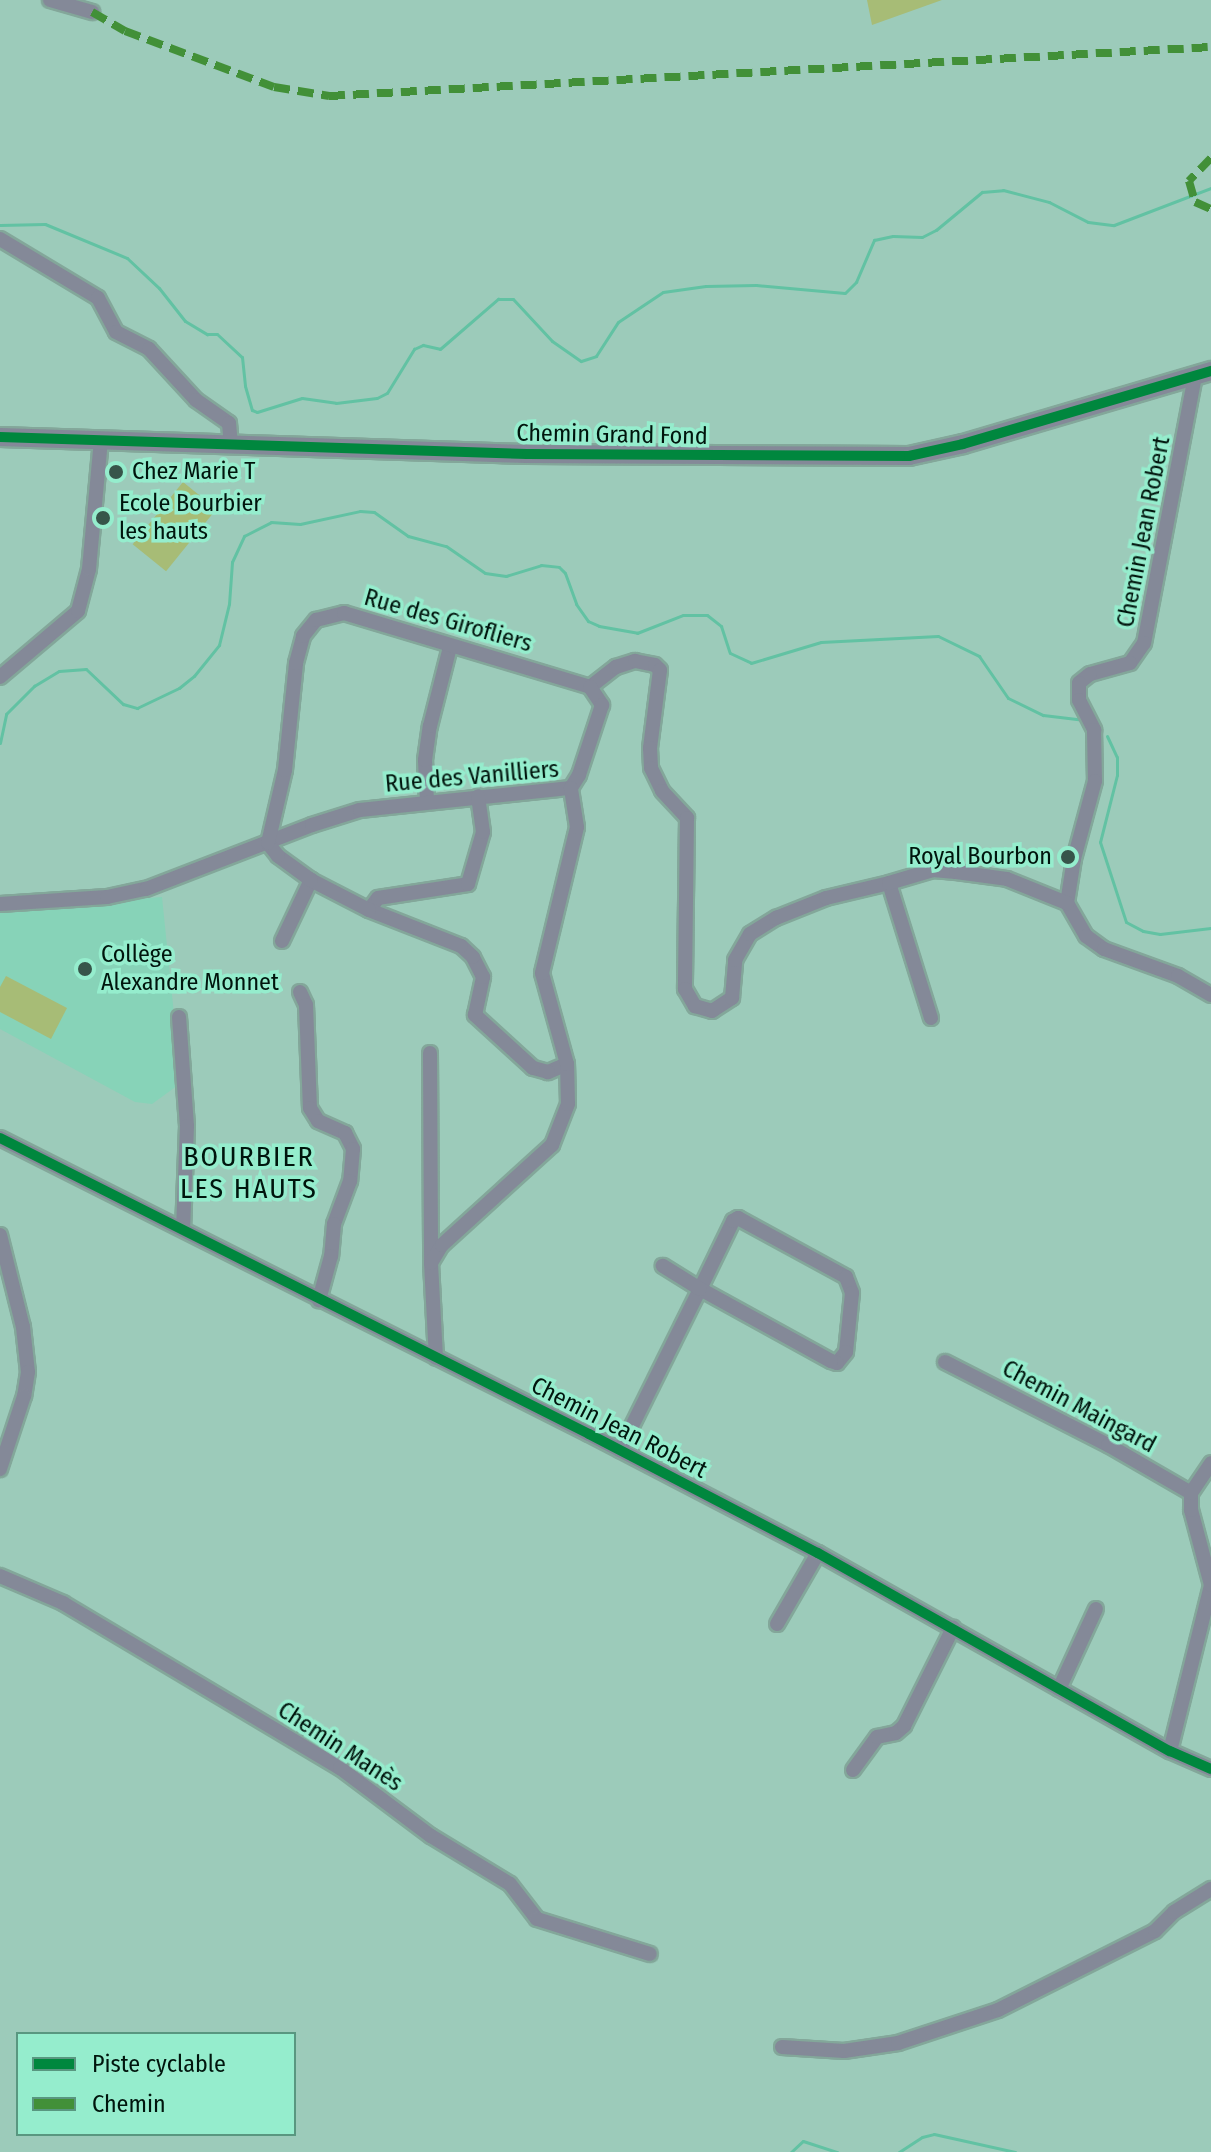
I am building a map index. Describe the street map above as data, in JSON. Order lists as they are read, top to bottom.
{
  "streets": {
    "street": [
      "Chemin Grand Fond",
      "Chemin Jean Robert",
      "Rue des Girofliers",
      "Rue des Vanilliers",
      "Chemin Maingard",
      "Chemin Manès"
    ]
  },
  "crossings": [
    ["Chemin Grand Fond", "Chemin Jean Robert"],
    ["Rue des Girofliers", "Rue des Vanilliers"]
  ],
  "districts": ["BOURBIER LES HAUTS"],
  "places": [
    "Chez Marie T",
    "Ecole Bourbier les hauts",
    "Royal Bourbon",
    "Collège Alexandre Monnet"
  ],
  "legend": ["Piste cyclable", "Chemin"]
}
